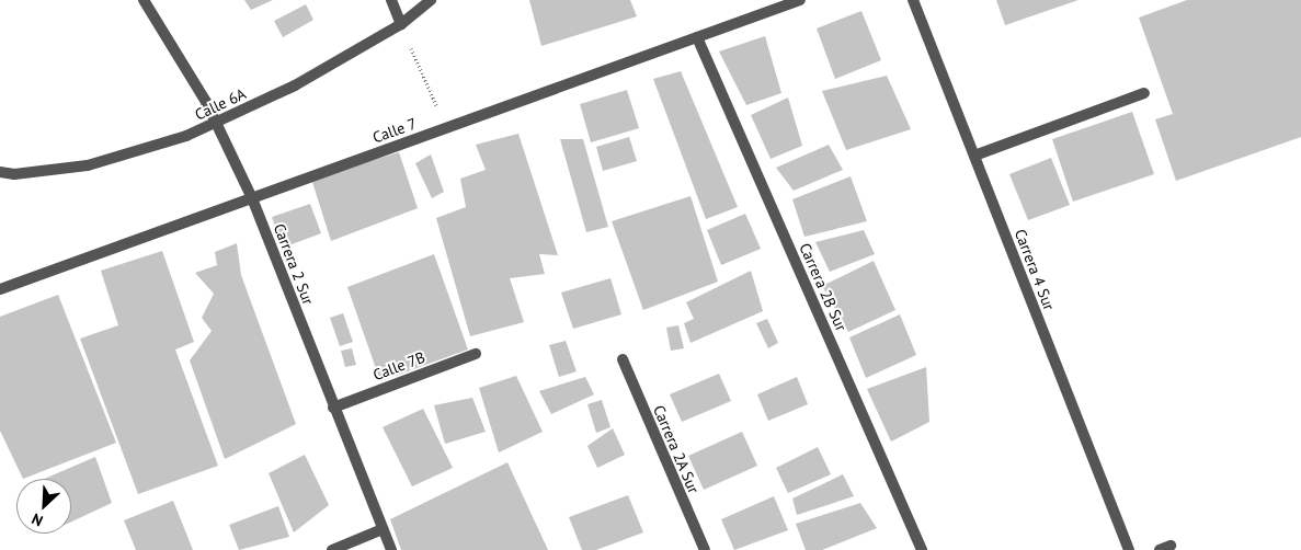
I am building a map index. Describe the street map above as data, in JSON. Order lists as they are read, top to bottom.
{
  "streets": {
    "street": [
      "Calle 6A",
      "Calle 7",
      "Carrera 2 Sur",
      "Carrera 4 Sur",
      "Carrera 2B Sur",
      "Calle 7B",
      "Carrera 2A Sur"
    ]
  },
  "crossings": [
    ["Calle 6A", "Carrera 2 Sur"],
    ["Calle 7", "Carrera 2 Sur"],
    ["Calle 7", "Carrera 2B Sur"],
    ["Carrera 2 Sur", "Calle 7B"]
  ],
  "north": "bottom left"
}
